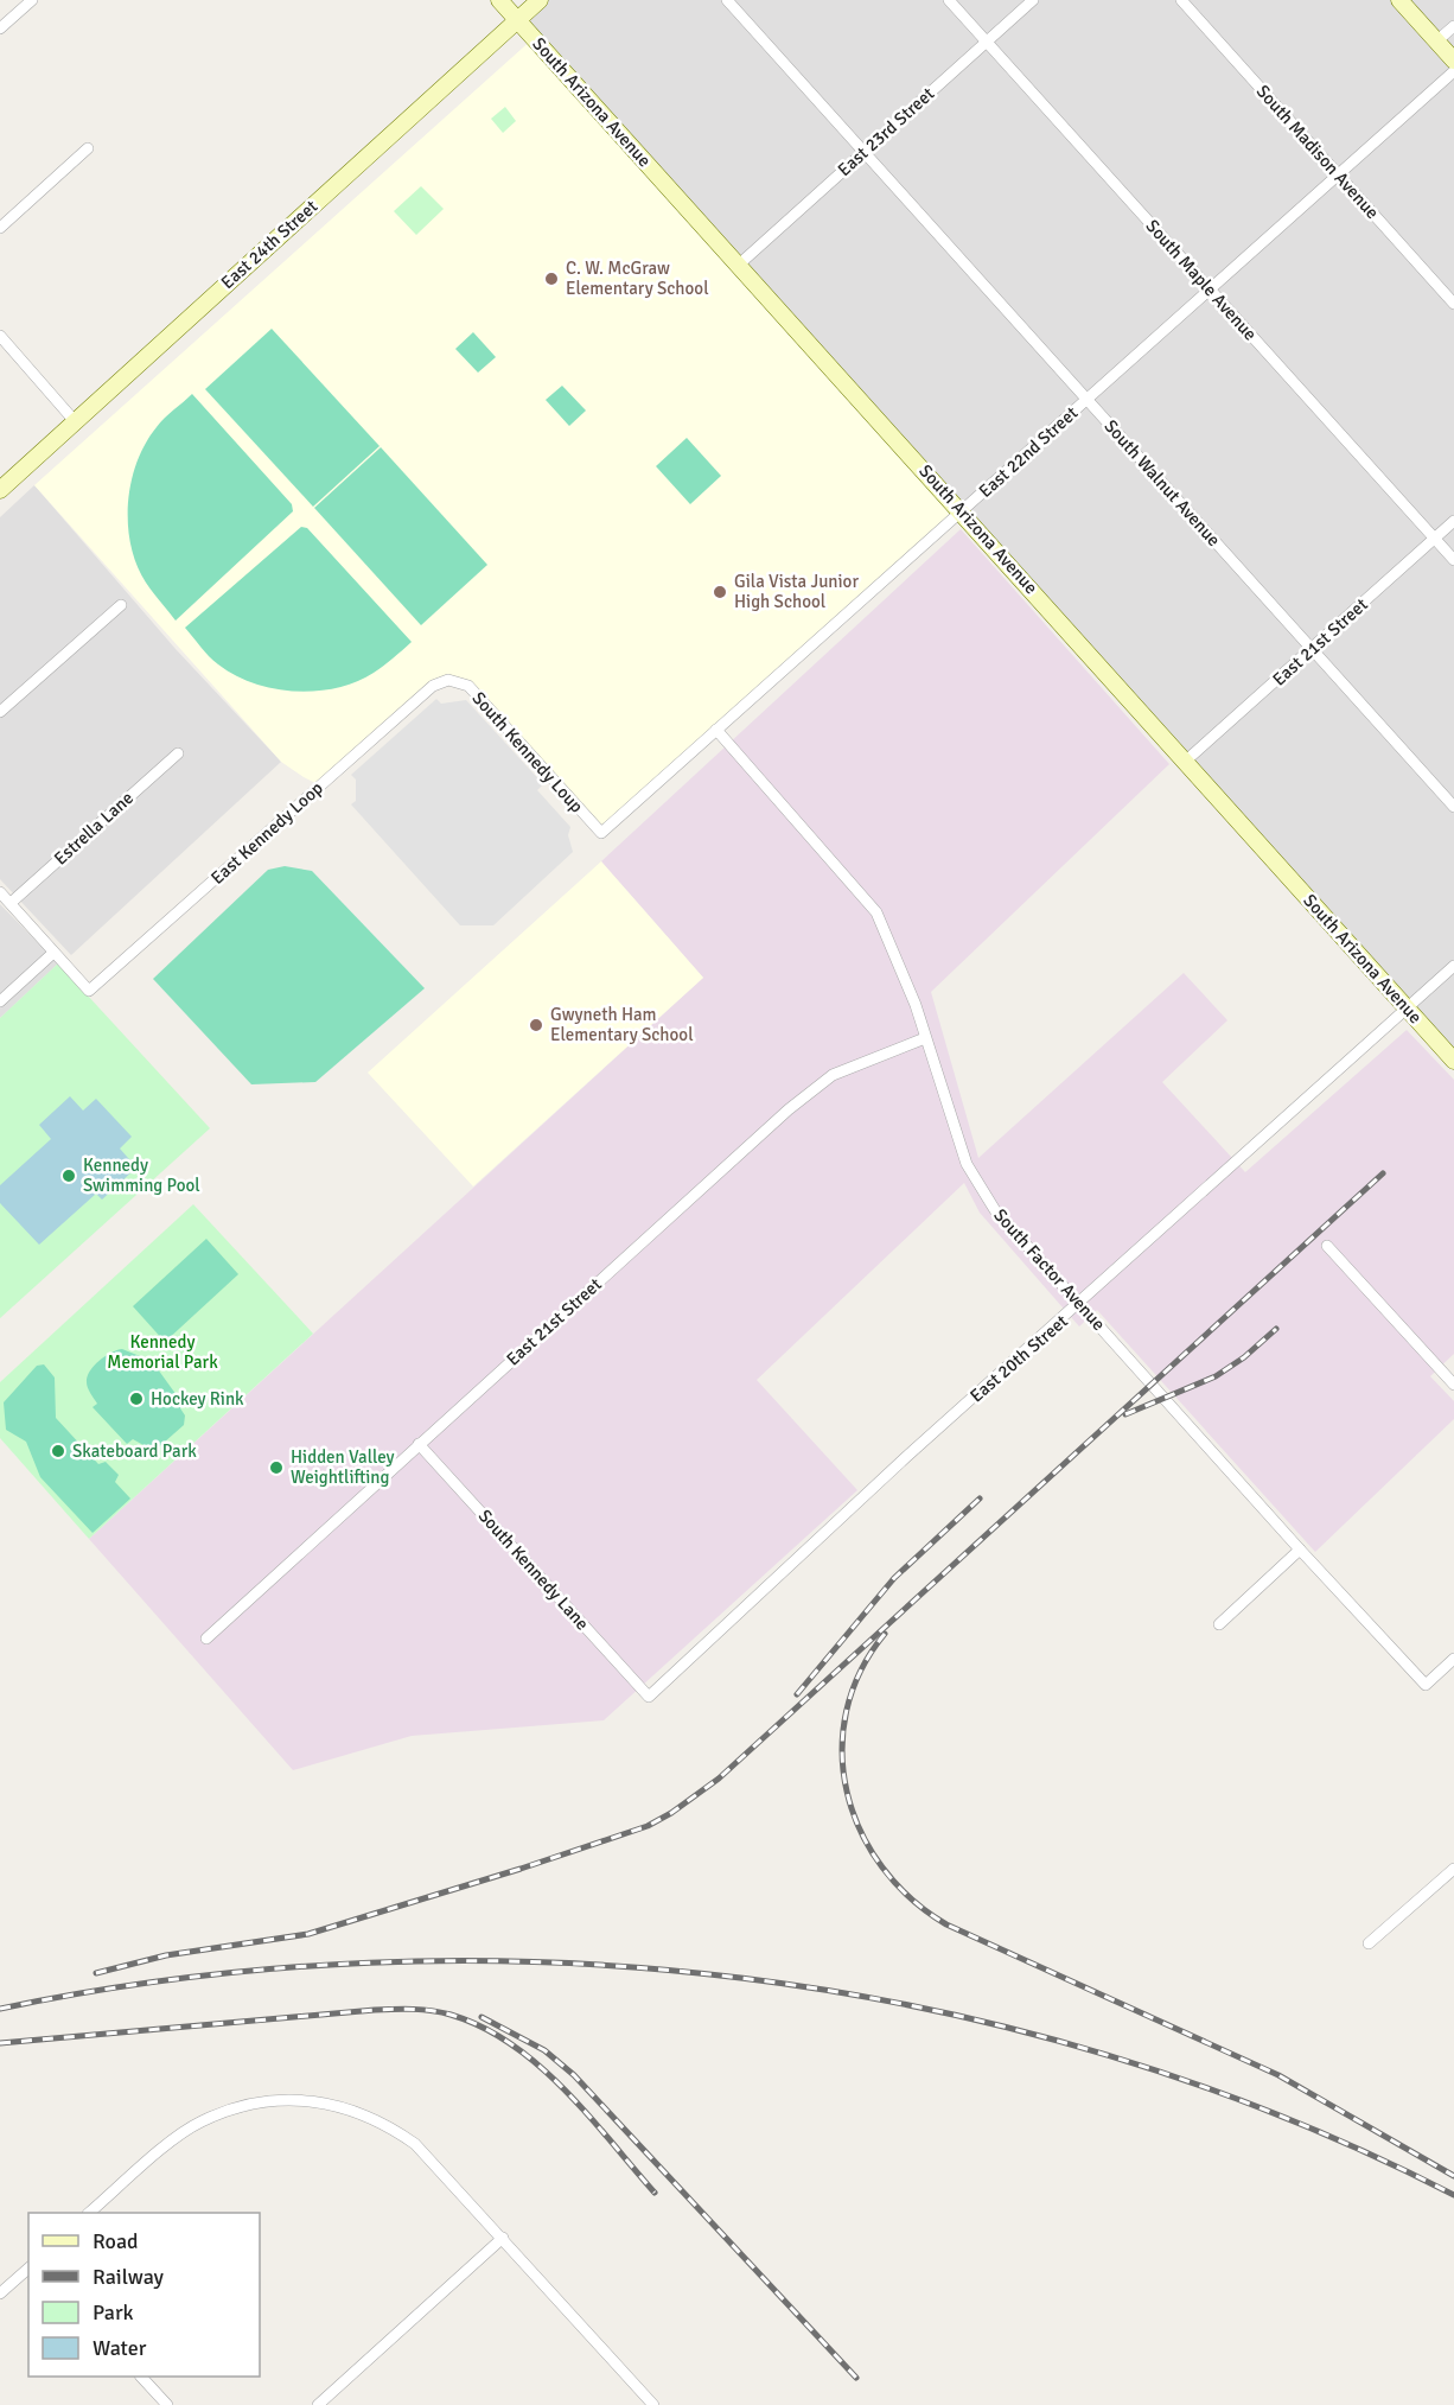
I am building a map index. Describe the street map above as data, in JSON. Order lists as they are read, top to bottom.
{
  "streets": {
    "street": [
      "South Arizona Avenue",
      "East 23rd Street",
      "South Madison Avenue",
      "East 24th Street",
      "South Maple Avenue",
      "East 22nd Street",
      "South Walnut Avenue",
      "East 21st Street",
      "South Kennedy Loup",
      "Estrella Lane",
      "East Kennedy Loop",
      "South Factor Avenue",
      "East 20th Street",
      "South Kennedy Lane"
    ]
  },
  "crossings": [
    ["South Arizona Avenue", "East 23rd Street"],
    ["South Arizona Avenue", "East 24th Street"],
    ["South Arizona Avenue", "East 22nd Street"],
    ["South Arizona Avenue", "East 21st Street"],
    ["South Arizona Avenue", "East 20th Street"],
    ["East 23rd Street", "South Maple Avenue"],
    ["East 23rd Street", "South Walnut Avenue"],
    ["South Madison Avenue", "East 22nd Street"],
    ["South Maple Avenue", "East 22nd Street"],
    ["South Maple Avenue", "East 21st Street"],
    ["East 22nd Street", "South Walnut Avenue"],
    ["East 22nd Street", "South Kennedy Loup"],
    ["East 22nd Street", "South Factor Avenue"],
    ["South Walnut Avenue", "East 21st Street"],
    ["East 21st Street", "South Factor Avenue"],
    ["East 21st Street", "South Kennedy Lane"],
    ["South Kennedy Loup", "East Kennedy Loop"],
    ["South Factor Avenue", "East 20th Street"],
    ["East 20th Street", "South Kennedy Lane"]
  ],
  "parks": ["Kennedy Memorial Park"],
  "places": [
    "C. W. McGraw Elementary School",
    "Gila Vista Junior High School",
    "Gwyneth Ham Elementary School",
    "Kennedy Swimming Pool",
    "Hockey Rink",
    "Skateboard Park",
    "Hidden Valley Weightlifting"
  ],
  "legend": [
    "Road",
    "Railway",
    "Park",
    "Water"
  ]
}
